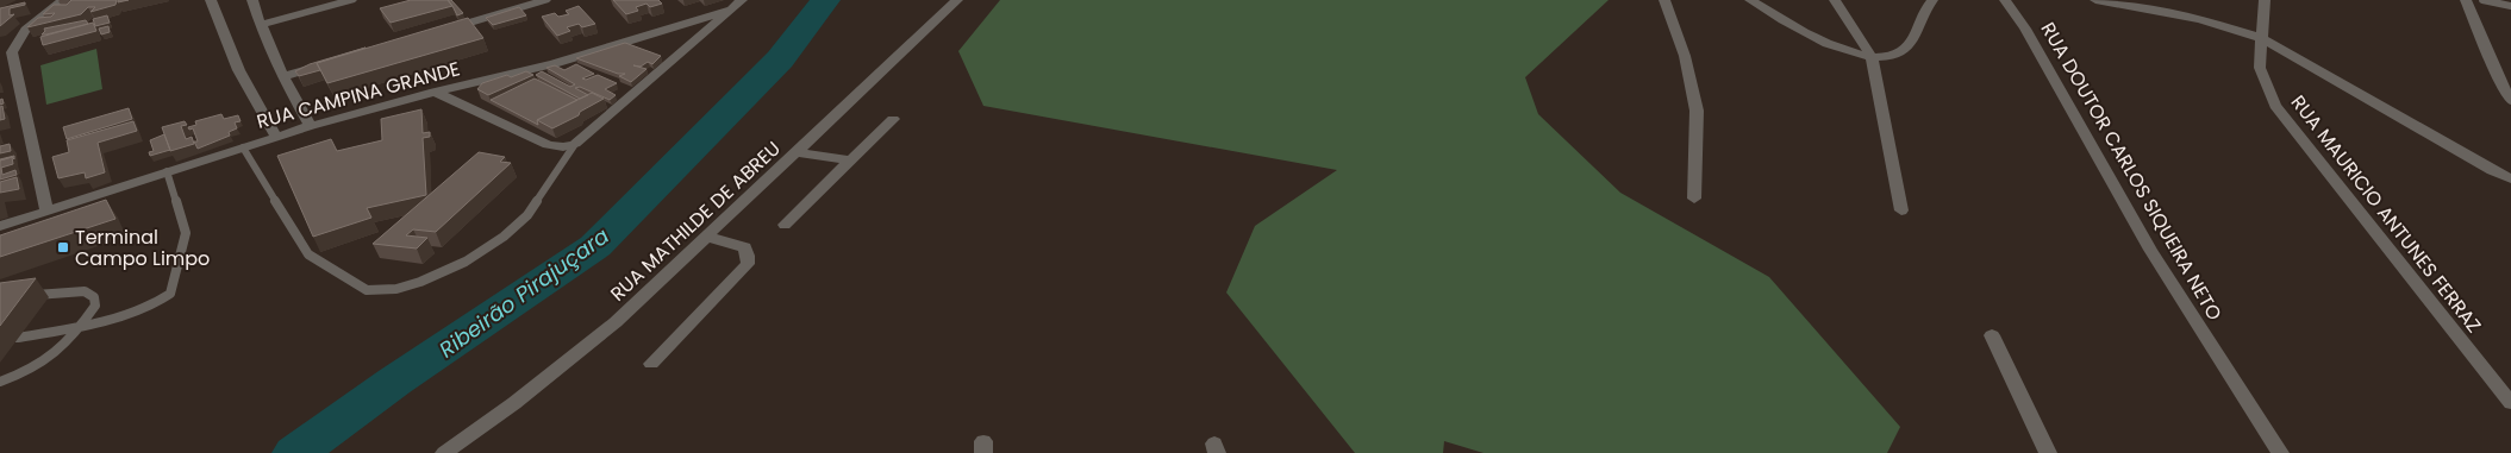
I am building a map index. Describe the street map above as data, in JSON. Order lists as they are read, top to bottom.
{
  "streets": {
    "street": [
      "RUA CAMPINA GRANDE",
      "RUA DOUTOR CARLOS SIQUEIRA NETO",
      "RUA MAURICIO ANTUNES FERRAZ",
      "RUA MATHILDE DE ABREU"
    ]
  },
  "water": ["Ribeirão Pirajuçara"],
  "places": {
    "transit": ["Terminal Campo Limpo"]
  }
}
